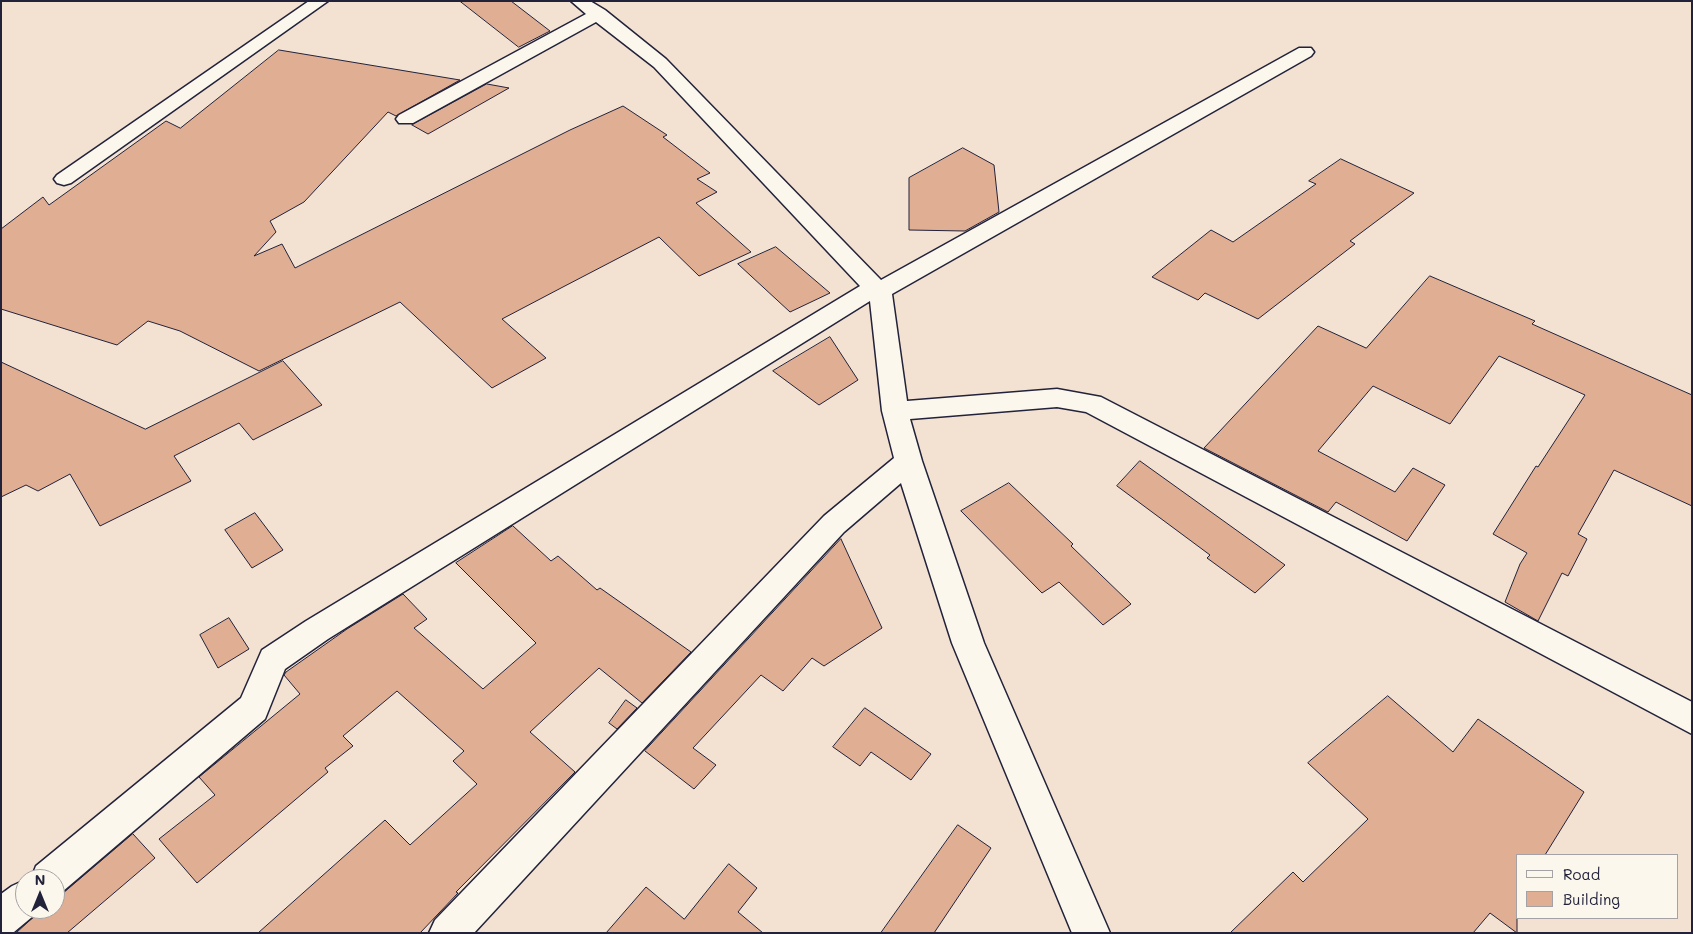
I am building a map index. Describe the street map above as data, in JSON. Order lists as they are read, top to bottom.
{
  "legend": ["Road", "Building"],
  "north": "top"
}
